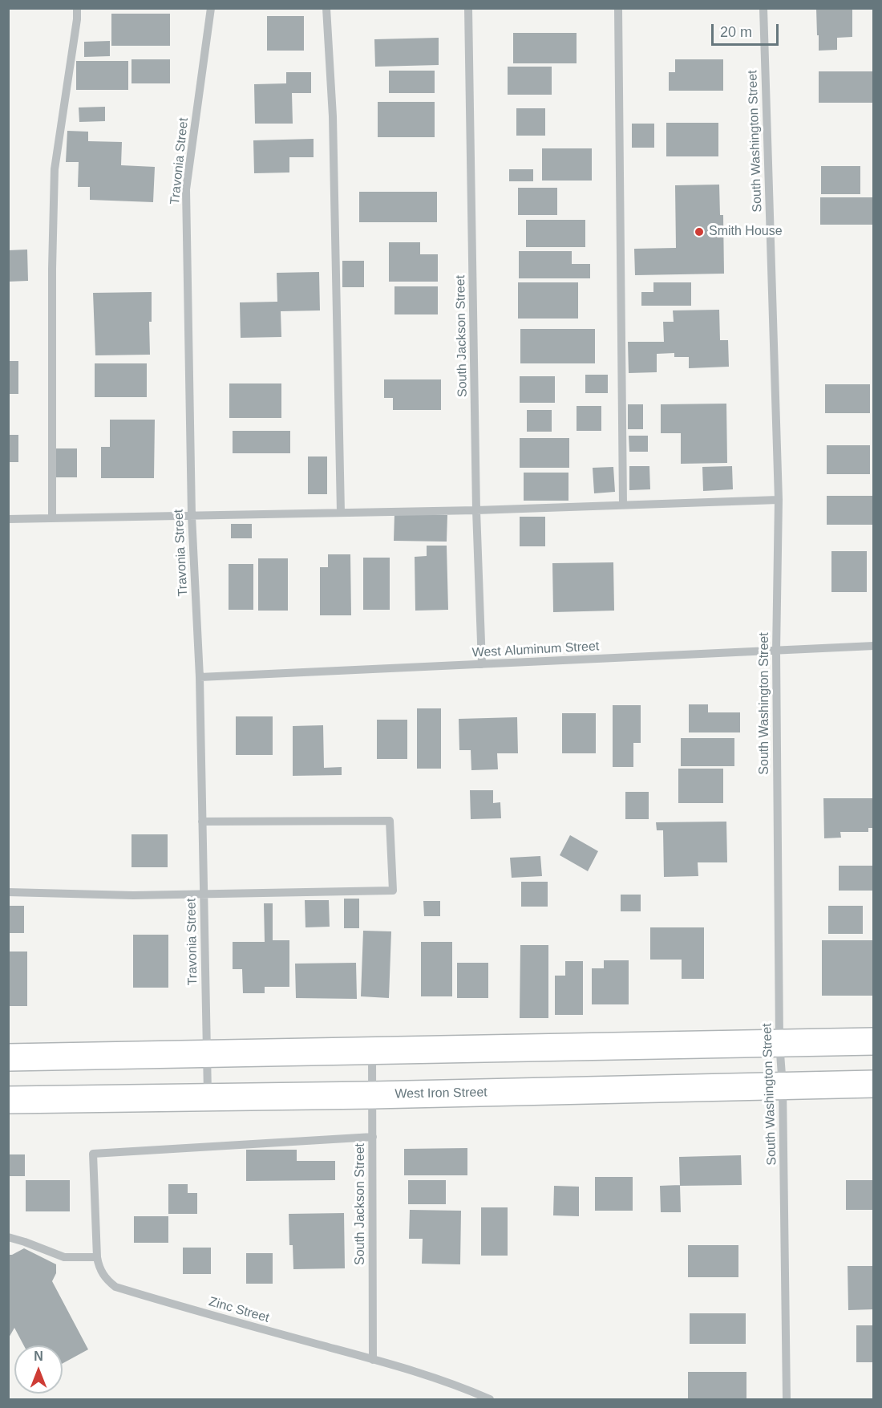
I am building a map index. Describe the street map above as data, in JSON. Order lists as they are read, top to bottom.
{
  "streets": {
    "main road": ["West Iron Street"],
    "street": [
      "South Washington Street",
      "Travonia Street",
      "South Jackson Street",
      "West Aluminum Street",
      "Zinc Street"
    ]
  },
  "crossings": [
    ["South Washington Street", "West Aluminum Street"],
    ["South Washington Street", "West Iron Street"],
    ["Travonia Street", "West Aluminum Street"],
    ["Travonia Street", "West Iron Street"],
    ["South Jackson Street", "West Aluminum Street"],
    ["South Jackson Street", "West Iron Street"],
    ["South Jackson Street", "Zinc Street"]
  ],
  "places": ["Smith House"],
  "scale_bar": "20 m",
  "north": "top"
}
